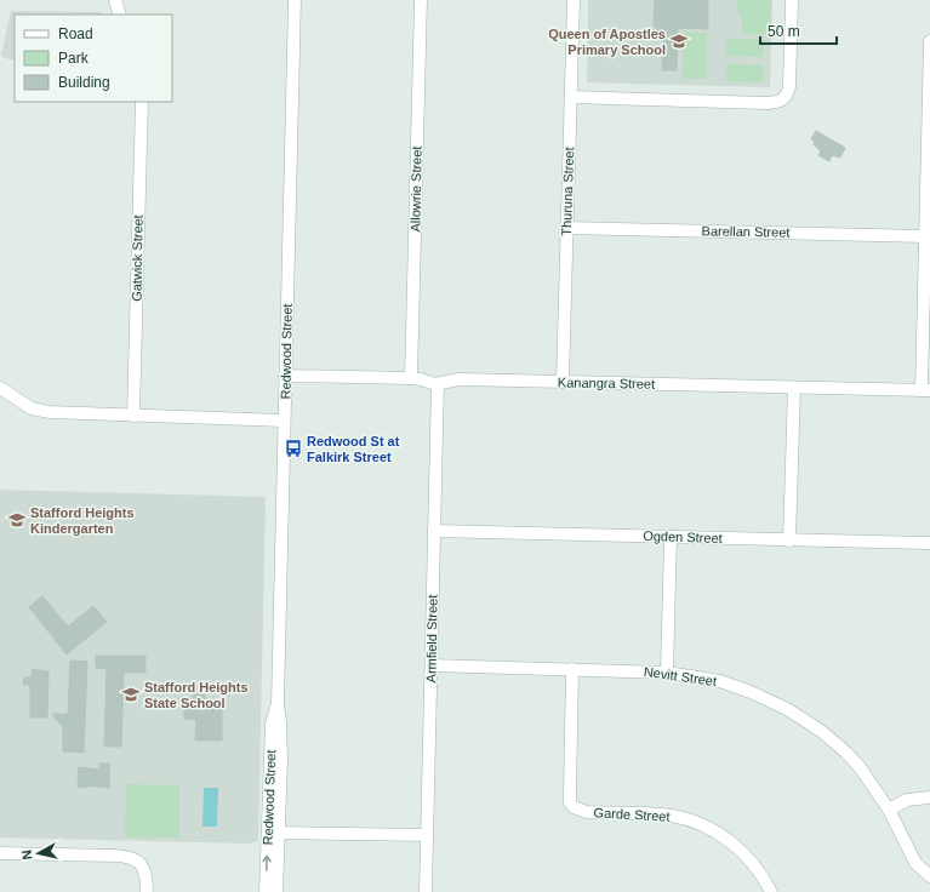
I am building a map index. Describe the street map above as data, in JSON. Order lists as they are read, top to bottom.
{
  "streets": {
    "street": [
      "Allowrie Street",
      "Thuruna Street",
      "Barellan Street",
      "Gatwick Street",
      "Redwood Street",
      "Kanangra Street",
      "Ogden Street",
      "Armfield Street",
      "Nevitt Street",
      "Garde Street"
    ]
  },
  "crossings": [
    ["Allowrie Street", "Kanangra Street"],
    ["Thuruna Street", "Barellan Street"],
    ["Thuruna Street", "Kanangra Street"],
    ["Redwood Street", "Kanangra Street"],
    ["Kanangra Street", "Armfield Street"],
    ["Ogden Street", "Armfield Street"],
    ["Armfield Street", "Nevitt Street"],
    ["Nevitt Street", "Garde Street"]
  ],
  "places": {
    "school or university": ["Queen of Apostles Primary School", "Stafford Heights Kindergarten", "Stafford Heights State School"],
    "bus stop": ["Redwood St at Falkirk Street"]
  },
  "legend": ["Road", "Park", "Building"],
  "scale_bar": "50 m",
  "north": "left"
}
